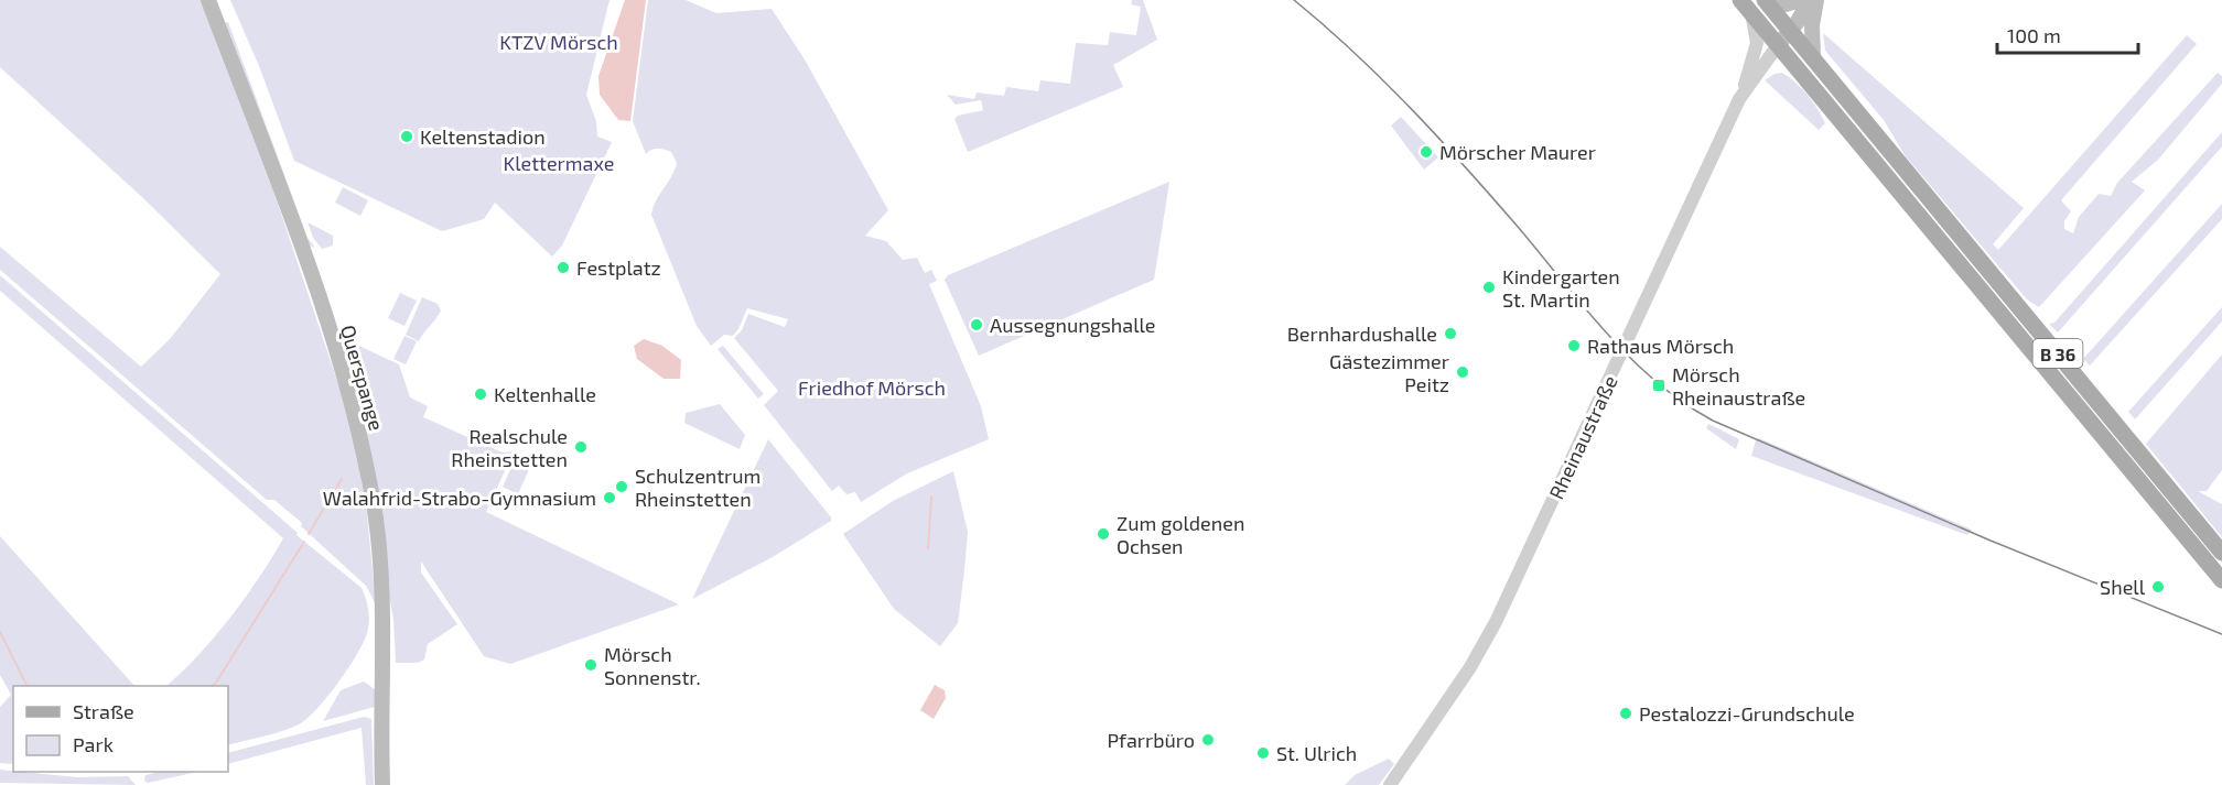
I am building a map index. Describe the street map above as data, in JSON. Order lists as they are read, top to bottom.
{
  "streets": {
    "main road": ["B 36", "Querspange"],
    "street": ["Rheinaustraße"]
  },
  "crossings": [
    ["B 36", "Rheinaustraße"]
  ],
  "parks": ["KTZV Mörsch", "Klettermaxe", "Friedhof Mörsch"],
  "places": {
    "other": [
      "Keltenstadion",
      "Mörscher Maurer",
      "Festplatz",
      "Kindergarten St. Martin",
      "Aussegnungshalle",
      "Bernhardushalle",
      "Rathaus Mörsch",
      "Gästezimmer Peitz",
      "Keltenhalle",
      "Realschule Rheinstetten",
      "Schulzentrum Rheinstetten",
      "Walahfrid-Strabo-Gymnasium",
      "Zum goldenen Ochsen",
      "Shell",
      "Mörsch Sonnenstr.",
      "Pestalozzi-Grundschule",
      "Pfarrbüro",
      "St. Ulrich"
    ],
    "transit": ["Mörsch Rheinaustraße"]
  },
  "legend": ["Straße", "Park"],
  "scale_bar": "100 m"
}
